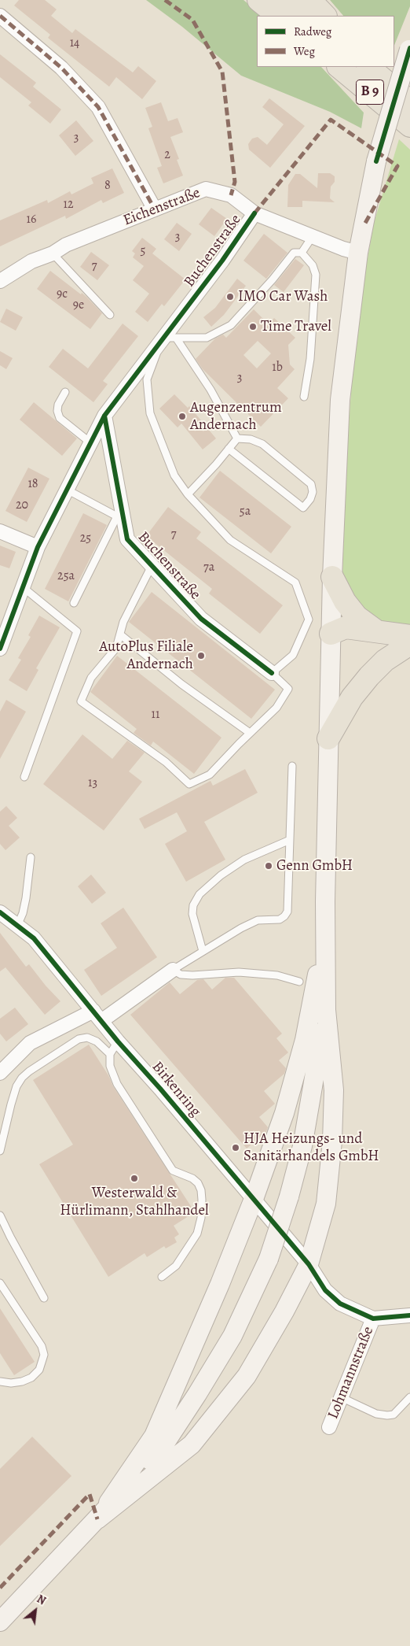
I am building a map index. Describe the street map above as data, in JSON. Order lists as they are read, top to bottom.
{
  "streets": {
    "highway": ["B 9"],
    "street": [
      "Eichenstraße",
      "Buchenstraße",
      "Birkenring",
      "Lohmannstraße"
    ]
  },
  "crossings": [
    ["Eichenstraße", "Buchenstraße"],
    ["Birkenring", "Lohmannstraße"]
  ],
  "places": [
    "IMO Car Wash",
    "Time Travel",
    "Augenzentrum Andernach",
    "AutoPlus Filiale Andernach",
    "Genn GmbH",
    "HJA Heizungs- und Sanitärhandels GmbH",
    "Westerwald & Hürlimann, Stahlhandel"
  ],
  "house_numbers": [
    "14",
    "3",
    "2",
    "8",
    "12",
    "16",
    "3",
    "5",
    "7",
    "9c",
    "9e",
    "1b",
    "3",
    "18",
    "20",
    "5a",
    "7",
    "25",
    "7a",
    "25a",
    "11",
    "13"
  ],
  "legend": ["Radweg", "Weg"],
  "north": "top right"
}
